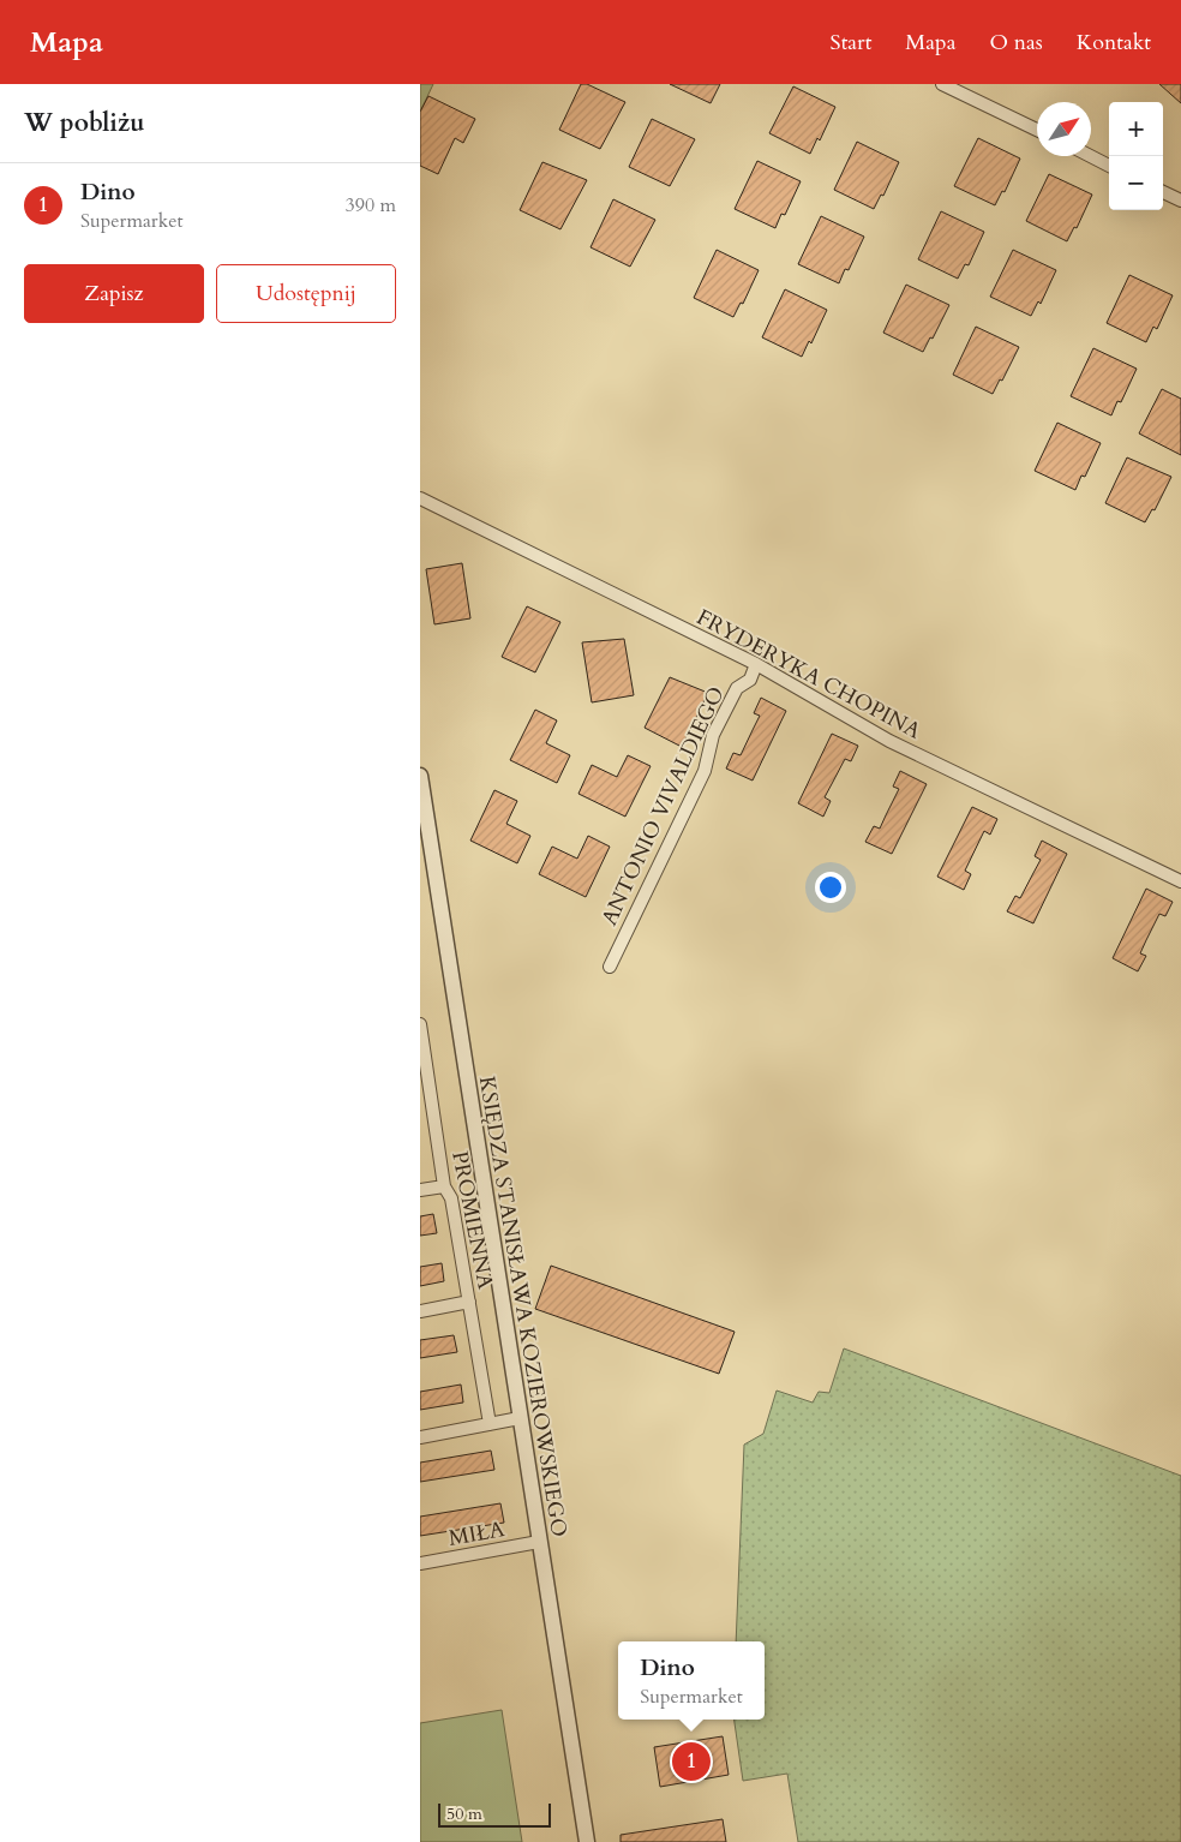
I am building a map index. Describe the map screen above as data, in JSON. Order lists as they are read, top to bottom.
{
  "streets": {
    "street": [
      "FRYDERYKA CHOPINA",
      "ANTONIO VIVALDIEGO",
      "PROMIENNA",
      "KSIĘDZA STANISŁAWA KOZIEROWSKIEGO",
      "MIŁA"
    ]
  },
  "crossings": [
    ["FRYDERYKA CHOPINA", "ANTONIO VIVALDIEGO"],
    ["KSIĘDZA STANISŁAWA KOZIEROWSKIEGO", "MIŁA"]
  ],
  "scale_bar": "50 m",
  "north": "top right",
  "page": {
    "header": "Mapa",
    "nav": [
      "Start",
      "Mapa",
      "O nas",
      "Kontakt"
    ],
    "heading": "W pobliżu",
    "map_buttons": ["+", "−"],
    "list": [
      {
        "mark": "1",
        "name": "Dino",
        "note": "Supermarket",
        "value": "390 m"
      }
    ],
    "buttons": ["Zapisz", "Udostępnij"],
    "popup": ["Dino", "Supermarket"],
    "pins": "1",
    "scale": "50 m"
  }
}
